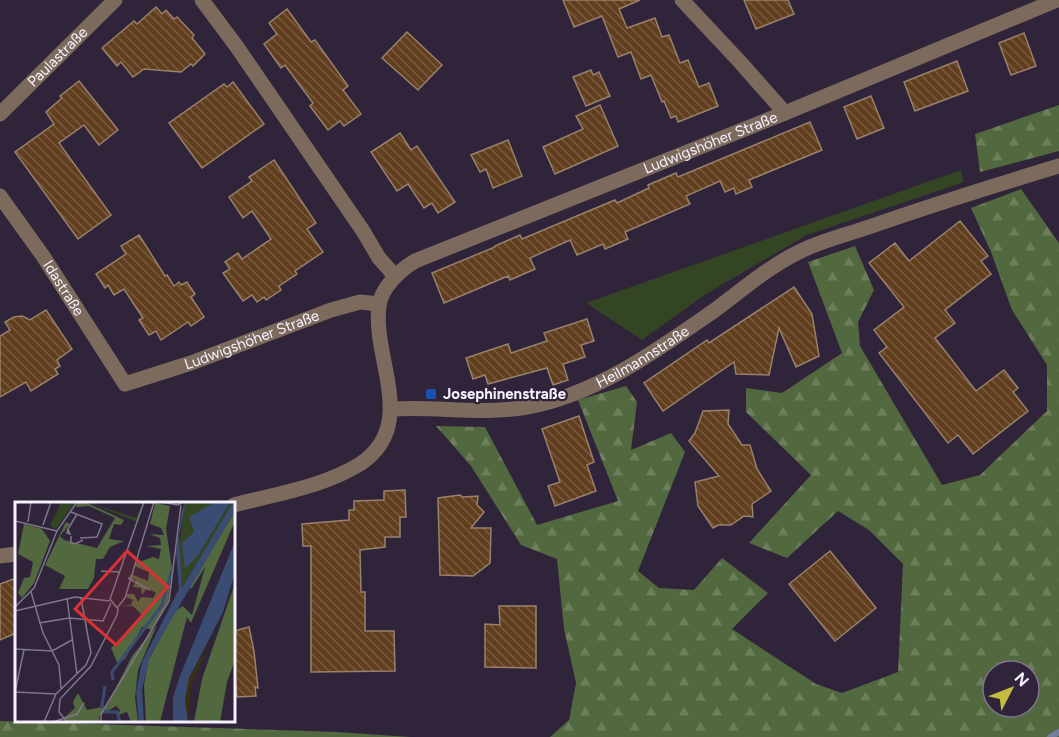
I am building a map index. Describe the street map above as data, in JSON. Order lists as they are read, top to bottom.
{
  "streets": {
    "street": [
      "Paulastraße",
      "Ludwigshöher Straße",
      "Idastraße",
      "Heilmannstraße"
    ]
  },
  "crossings": [
    ["Ludwigshöher Straße", "Idastraße"],
    ["Ludwigshöher Straße", "Heilmannstraße"]
  ],
  "places": {
    "transit": ["Josephinenstraße"]
  },
  "north": "top right"
}
